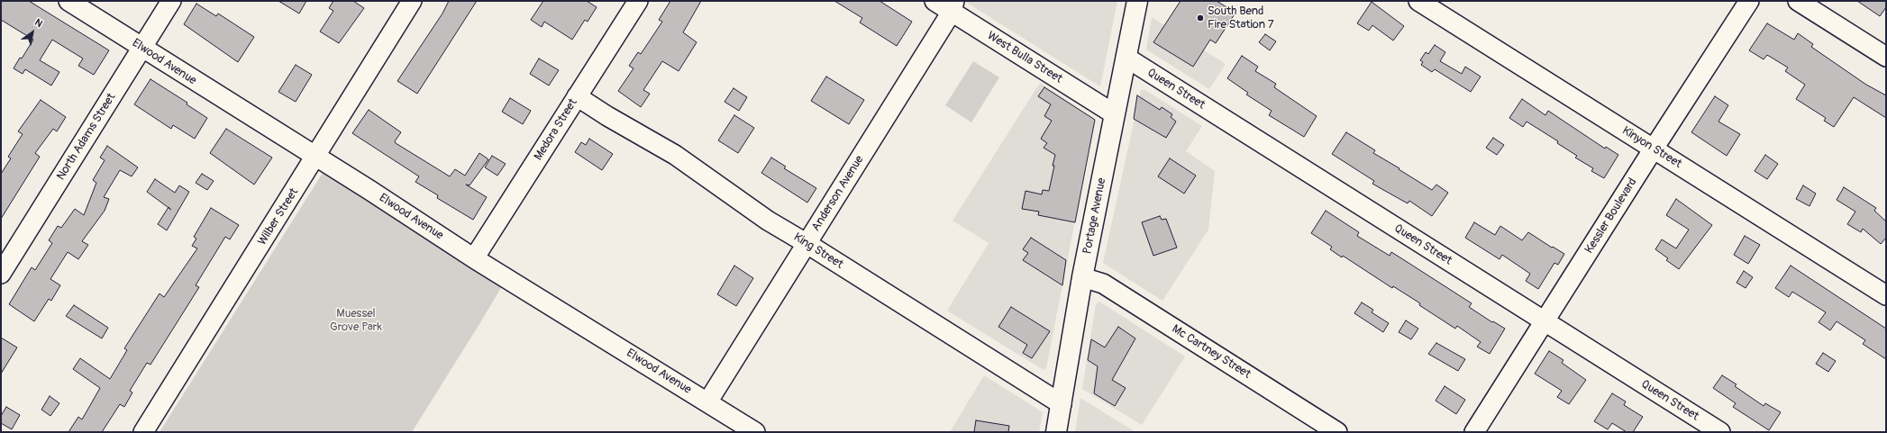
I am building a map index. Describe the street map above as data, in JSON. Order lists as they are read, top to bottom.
{
  "streets": {
    "main road": ["Portage Avenue"],
    "street": [
      "West Bulla Street",
      "Elwood Avenue",
      "Queen Street",
      "Medora Street",
      "North Adams Street",
      "Kinyon Street",
      "Anderson Avenue",
      "Kessler Boulevard",
      "Wilber Street",
      "King Street",
      "Mc Cartney Street"
    ]
  },
  "crossings": [
    ["West Bulla Street", "Anderson Avenue"],
    ["West Bulla Street", "Portage Avenue"],
    ["Elwood Avenue", "Medora Street"],
    ["Elwood Avenue", "North Adams Street"],
    ["Elwood Avenue", "Anderson Avenue"],
    ["Elwood Avenue", "Wilber Street"],
    ["Queen Street", "Portage Avenue"],
    ["Queen Street", "Kessler Boulevard"],
    ["Medora Street", "King Street"],
    ["Kinyon Street", "Kessler Boulevard"],
    ["Anderson Avenue", "King Street"],
    ["Portage Avenue", "King Street"],
    ["Portage Avenue", "Mc Cartney Street"]
  ],
  "parks": ["Muessel Grove Park"],
  "places": ["South Bend Fire Station 7"],
  "north": "top right"
}
